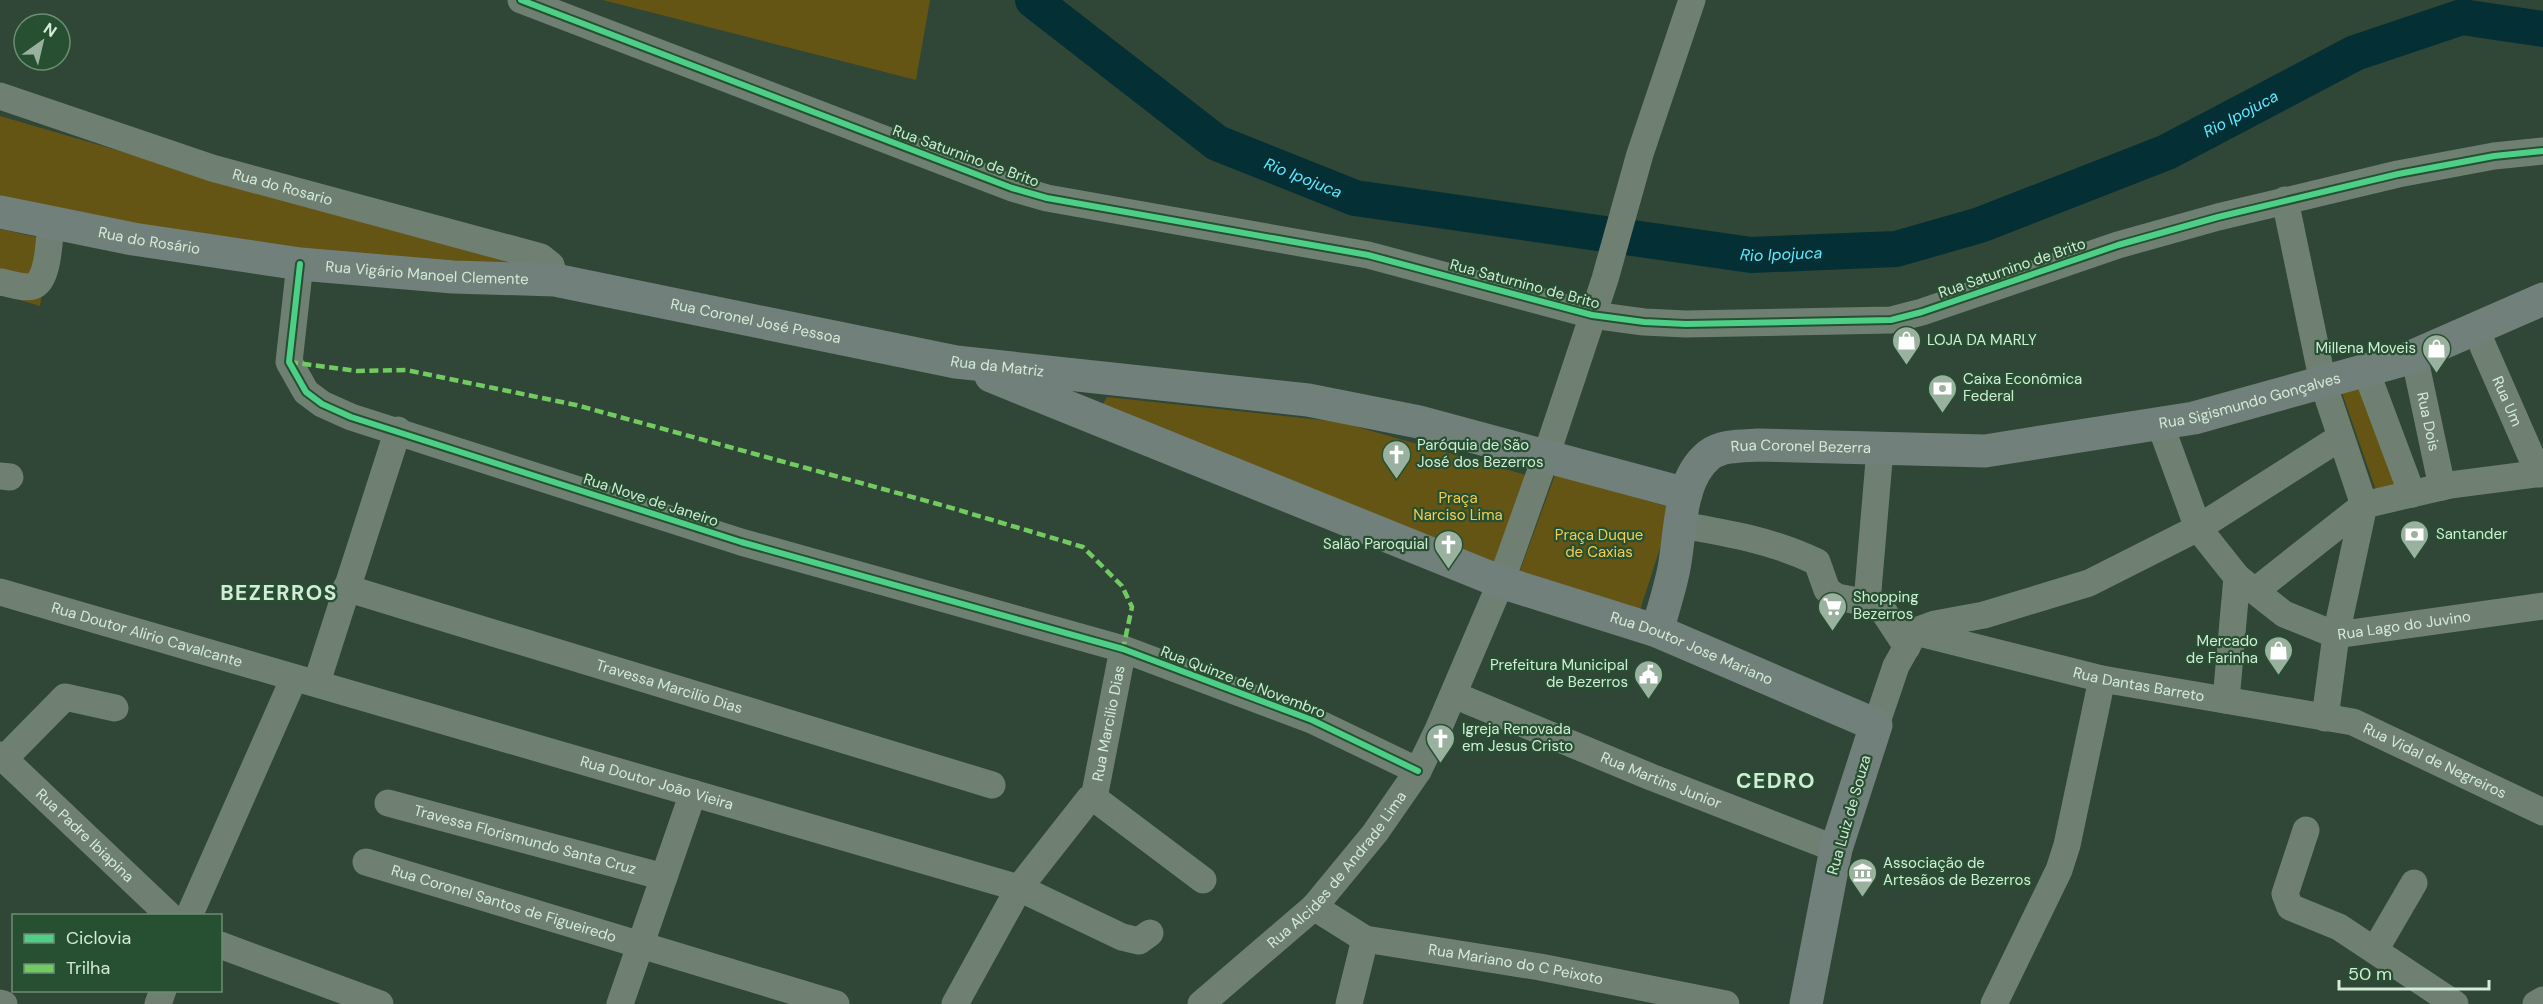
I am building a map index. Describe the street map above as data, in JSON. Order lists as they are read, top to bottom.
{
  "streets": {
    "main road": [
      "Rua do Rosário",
      "Rua Vigário Manoel Clemente",
      "Rua Coronel José Pessoa",
      "Rua da Matriz",
      "Rua Sigismundo Gonçalves",
      "Rua Coronel Bezerra",
      "Rua Doutor Jose Mariano",
      "Rua Luiz de Souza"
    ],
    "street": [
      "Rua Saturnino de Brito",
      "Rua do Rosario",
      "Rua Um",
      "Rua Dois",
      "Rua Nove de Janeiro",
      "Rua Lago do Juvino",
      "Rua Doutor Alirio Cavalcante",
      "Rua Quinze de Novembro",
      "Rua Dantas Barreto",
      "Travessa Marcilio Dias",
      "Rua Marcilio Dias",
      "Rua Vidal de Negreiros",
      "Rua Martins Junior",
      "Rua Doutor João Vieira",
      "Rua Padre Ibiapina",
      "Travessa Florismundo Santa Cruz",
      "Rua Alcides de Andrade Lima",
      "Rua Coronel Santos de Figueiredo",
      "Rua Mariano do C Peixoto"
    ]
  },
  "crossings": [
    ["Rua do Rosario", "Rua Vigário Manoel Clemente"],
    ["Rua do Rosario", "Rua Coronel José Pessoa"],
    ["Rua do Rosário", "Rua Vigário Manoel Clemente"],
    ["Rua do Rosário", "Rua Nove de Janeiro"],
    ["Rua Vigário Manoel Clemente", "Rua Coronel José Pessoa"],
    ["Rua Vigário Manoel Clemente", "Rua Nove de Janeiro"],
    ["Rua Coronel José Pessoa", "Rua da Matriz"],
    ["Rua da Matriz", "Rua Doutor Jose Mariano"],
    ["Rua da Matriz", "Rua Alcides de Andrade Lima"],
    ["Rua Sigismundo Gonçalves", "Rua Um"],
    ["Rua Sigismundo Gonçalves", "Rua Dois"],
    ["Rua Sigismundo Gonçalves", "Rua Coronel Bezerra"],
    ["Rua Sigismundo Gonçalves", "Rua Lago do Juvino"],
    ["Rua Nove de Janeiro", "Rua Quinze de Novembro"],
    ["Rua Nove de Janeiro", "Rua Marcilio Dias"],
    ["Rua Doutor Alirio Cavalcante", "Rua Doutor João Vieira"],
    ["Rua Doutor Jose Mariano", "Rua Luiz de Souza"],
    ["Rua Doutor Jose Mariano", "Rua Alcides de Andrade Lima"],
    ["Rua Quinze de Novembro", "Rua Marcilio Dias"],
    ["Rua Quinze de Novembro", "Rua Alcides de Andrade Lima"],
    ["Rua Dantas Barreto", "Rua Vidal de Negreiros"],
    ["Rua Dantas Barreto", "Rua Luiz de Souza"],
    ["Rua Martins Junior", "Rua Luiz de Souza"],
    ["Rua Martins Junior", "Rua Alcides de Andrade Lima"],
    ["Rua Alcides de Andrade Lima", "Rua Mariano do C Peixoto"]
  ],
  "districts": ["BEZERROS", "CEDRO"],
  "water": ["Rio Ipojuca"],
  "parks": ["Praça Narciso Lima", "Praça Duque de Caxias"],
  "places": {
    "shop": ["LOJA DA MARLY", "Millena Moveis", "Mercado de Farinha"],
    "bank": ["Caixa Econômica Federal", "Santander"],
    "church": ["Paróquia de São José dos Bezerros", "Salão Paroquial", "Igreja Renovada em Jesus Cristo"],
    "supermarket": ["Shopping Bezerros"],
    "public building": ["Prefeitura Municipal de Bezerros"],
    "museum": ["Associação de Artesãos de Bezerros"]
  },
  "legend": ["Ciclovia", "Trilha"],
  "scale_bar": "50 m",
  "north": "top right"
}
